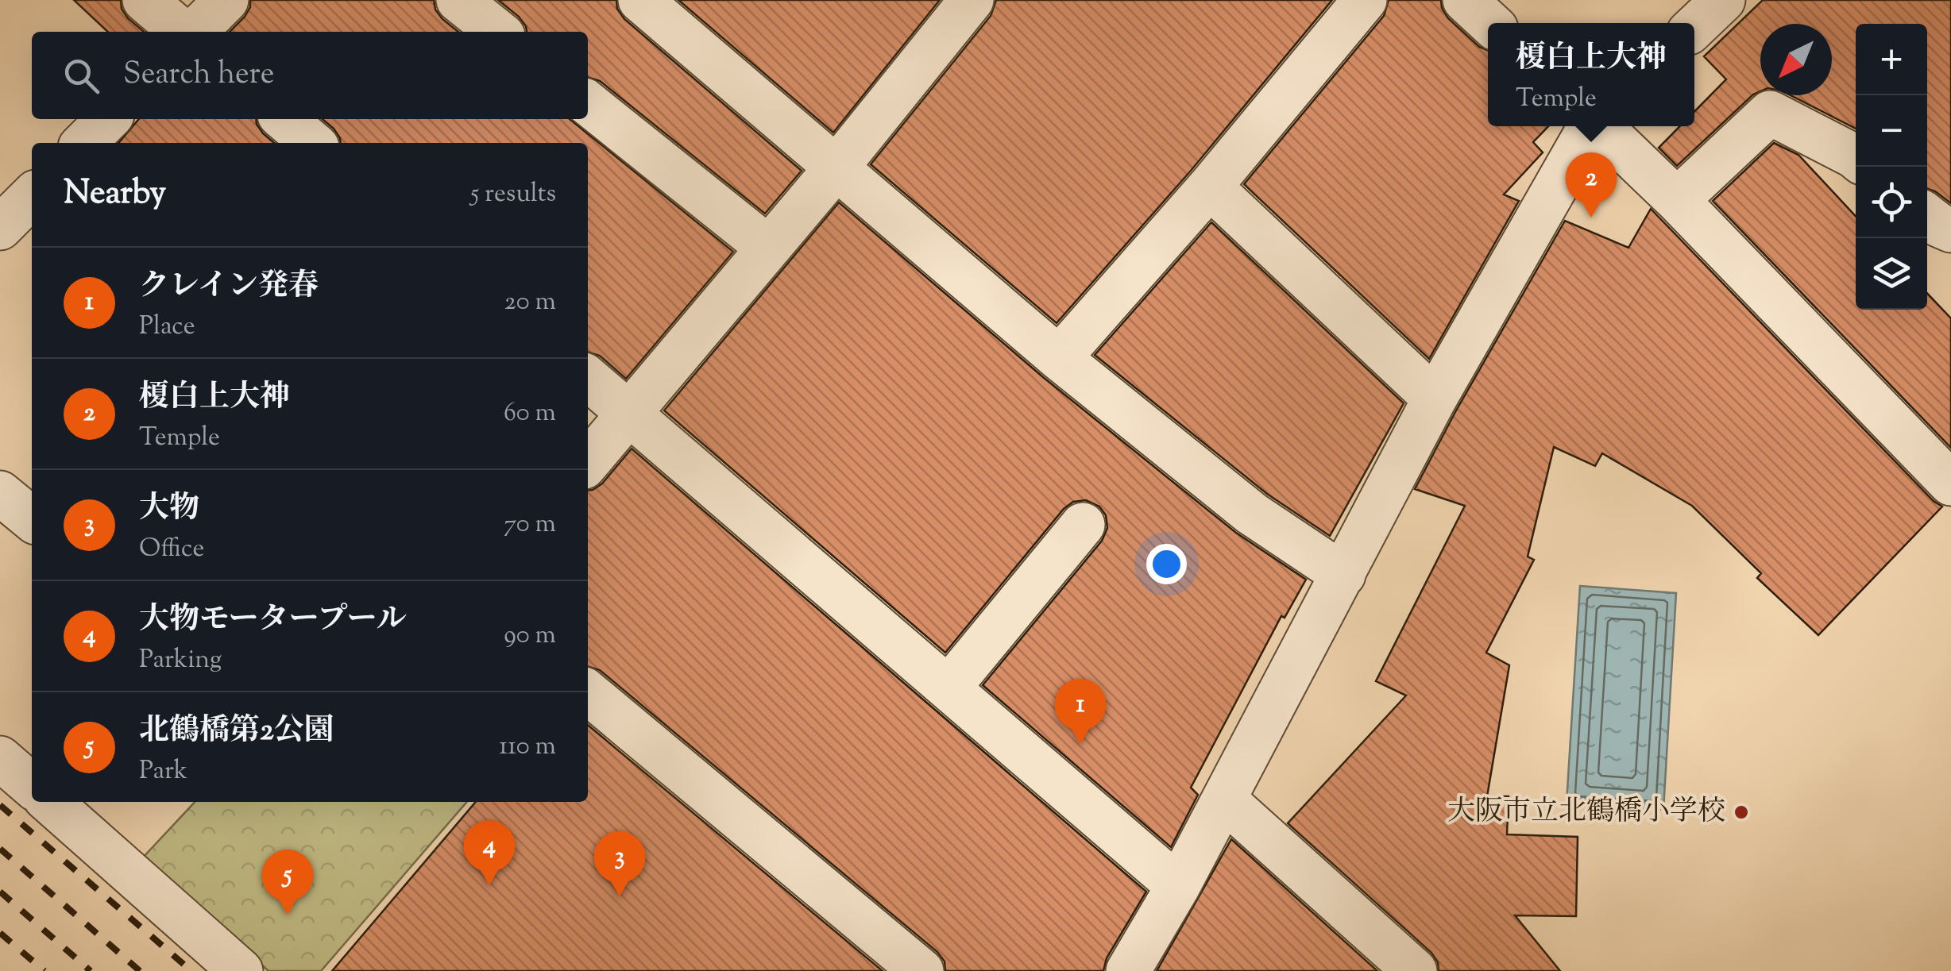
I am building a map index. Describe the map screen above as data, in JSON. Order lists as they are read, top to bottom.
{
  "places": ["大阪市立北鶴橋小学校"],
  "north": "bottom left",
  "page": {
    "popup": ["榎白上大神", "Temple"],
    "map_buttons": ["+", "−"],
    "search": "Search here",
    "heading": ["Nearby", "5 results"],
    "pins": [
      "2",
      "1",
      "4",
      "3",
      "5"
    ],
    "list": [
      {
        "mark": "1",
        "name": "クレイン発春",
        "note": "Place",
        "value": "20 m"
      },
      {
        "mark": "2",
        "name": "榎白上大神",
        "note": "Temple",
        "value": "60 m"
      },
      {
        "mark": "3",
        "name": "大物",
        "note": "Office",
        "value": "70 m"
      },
      {
        "mark": "4",
        "name": "大物モータープール",
        "note": "Parking",
        "value": "90 m"
      },
      {
        "mark": "5",
        "name": "北鶴橋第2公園",
        "note": "Park",
        "value": "110 m"
      }
    ]
  }
}
